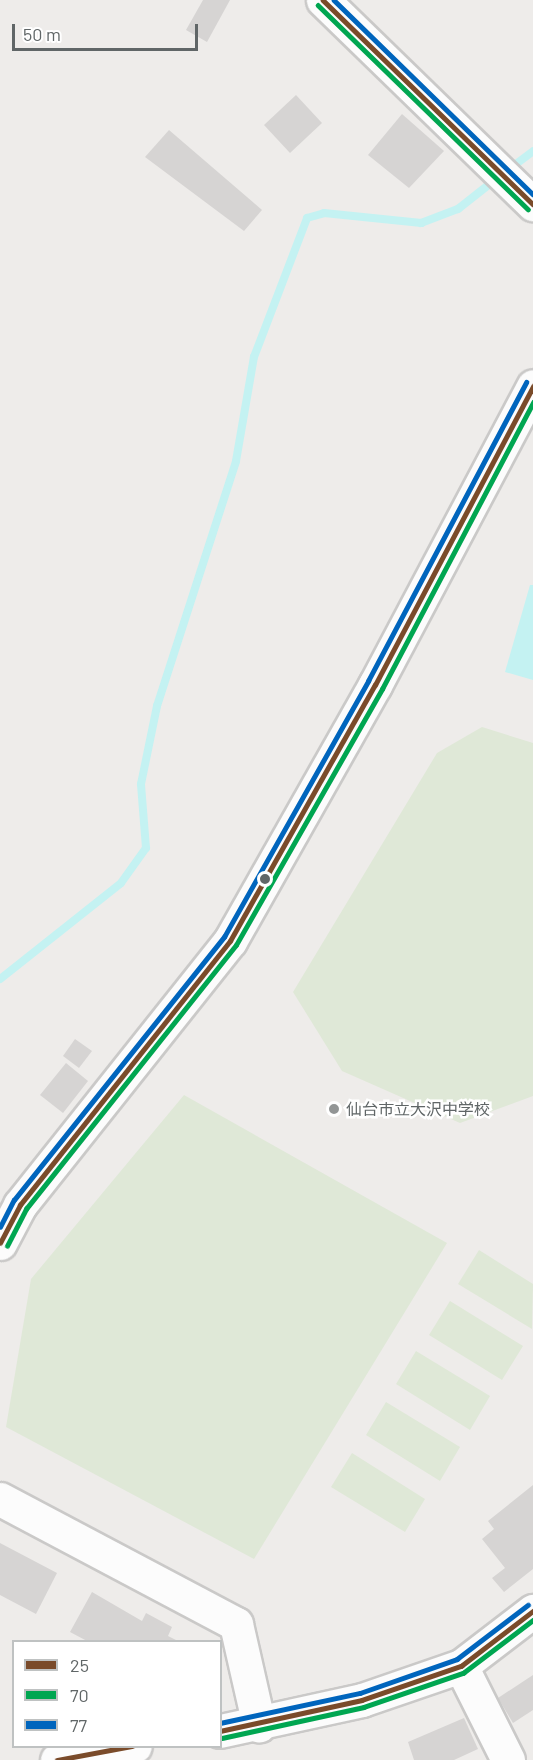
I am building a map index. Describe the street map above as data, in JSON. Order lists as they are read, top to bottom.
{
  "places": ["仙台市立大沢中学校"],
  "lines": ["transit line 25", "transit line 77", "transit line 70"],
  "legend": ["25", "70", "77"],
  "scale_bar": "50 m"
}
